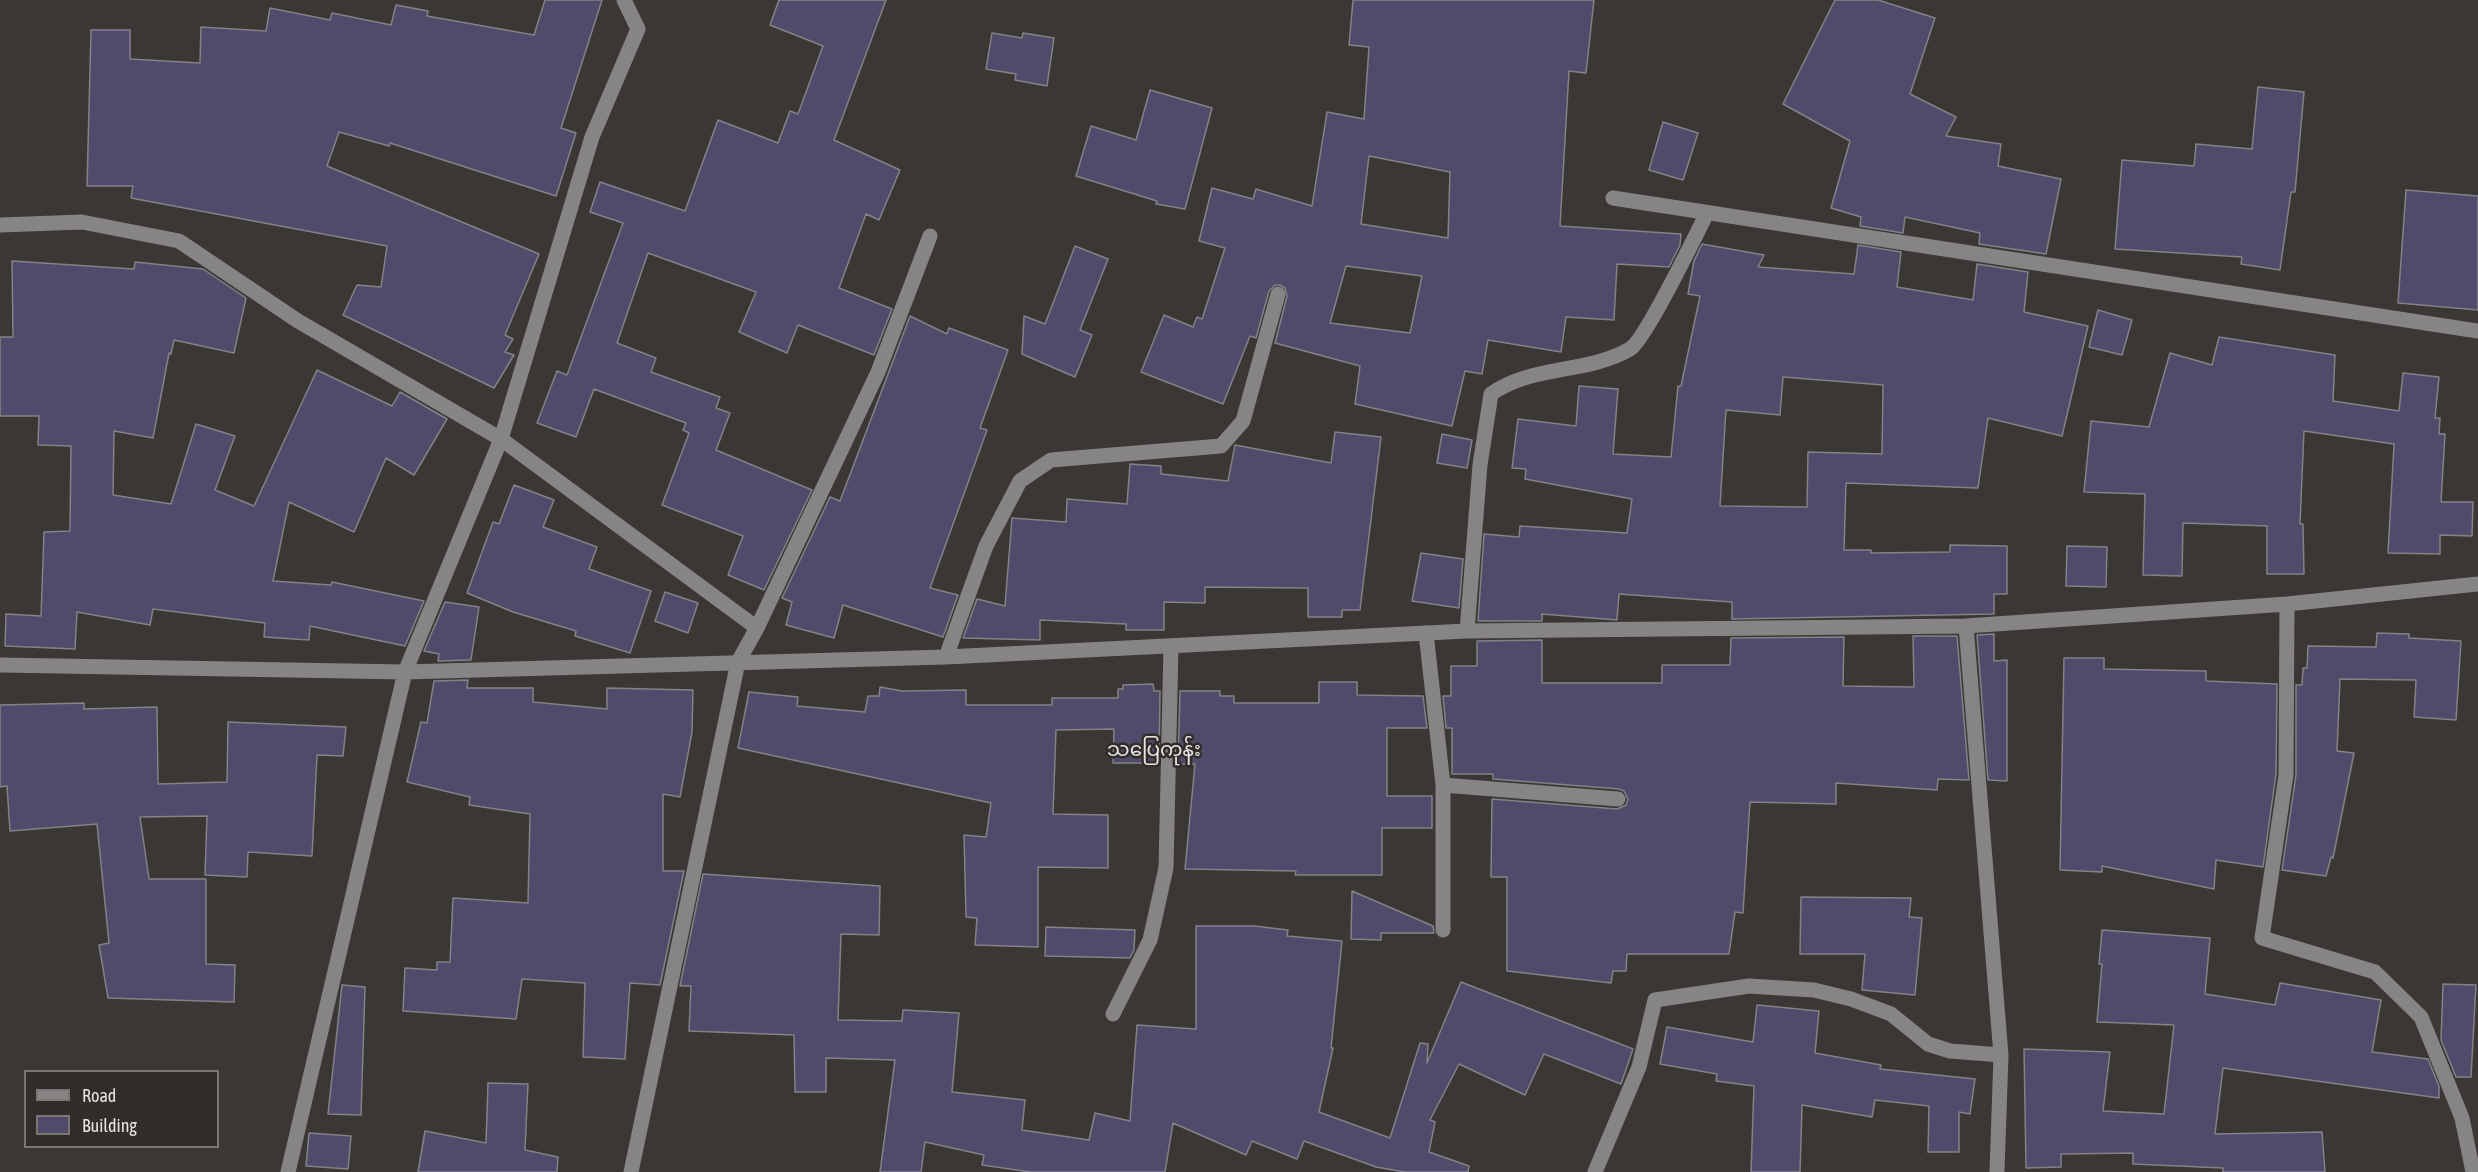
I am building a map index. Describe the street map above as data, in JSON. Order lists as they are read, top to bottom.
{
  "districts": ["သပြေကုန်း"],
  "legend": ["Road", "Building"]
}
